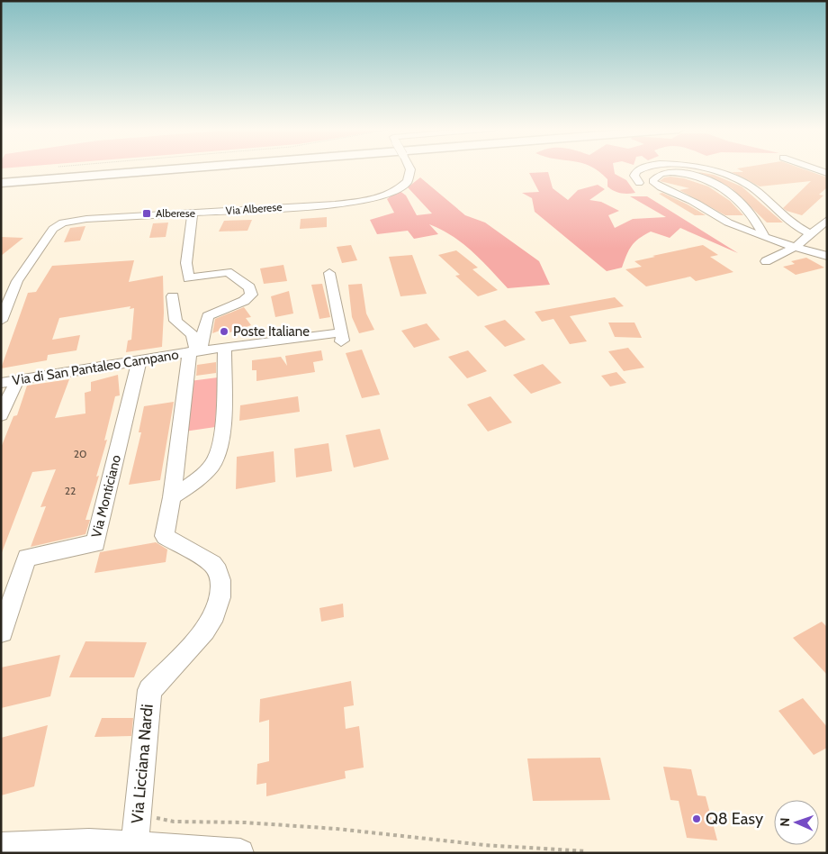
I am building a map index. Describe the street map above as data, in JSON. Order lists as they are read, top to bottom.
{
  "streets": {
    "street": [
      "Via Alberese",
      "Via di San Pantaleo Campano",
      "Via Monticiano",
      "Via Licciana Nardi"
    ]
  },
  "crossings": [
    ["Via di San Pantaleo Campano", "Via Monticiano"],
    ["Via di San Pantaleo Campano", "Via Licciana Nardi"]
  ],
  "places": {
    "transit": ["Alberese"],
    "other": ["Poste Italiane", "Q8 Easy"]
  },
  "house_numbers": ["20", "22"],
  "north": "left"
}
